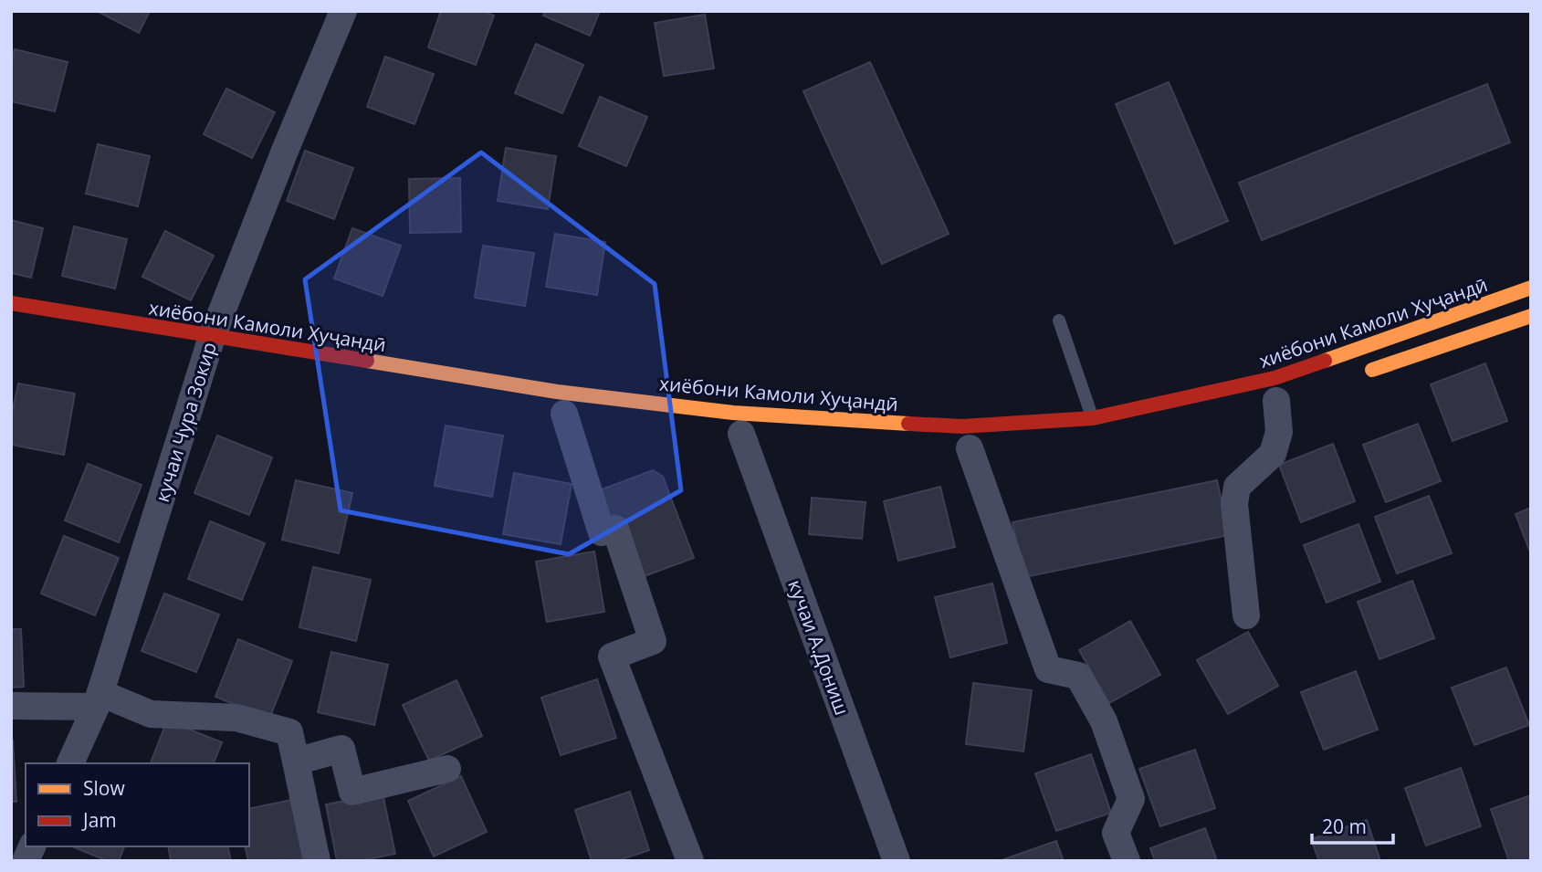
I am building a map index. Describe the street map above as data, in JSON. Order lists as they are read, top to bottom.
{
  "streets": {
    "main road": ["хиёбони Камоли Хуҷандӣ"],
    "street": ["кучаи Чура Зокир", "кучаи А.Дониш"]
  },
  "crossings": [
    ["хиёбони Камоли Хуҷандӣ", "кучаи Чура Зокир"]
  ],
  "legend": ["Slow", "Jam"],
  "scale_bar": "20 m"
}
